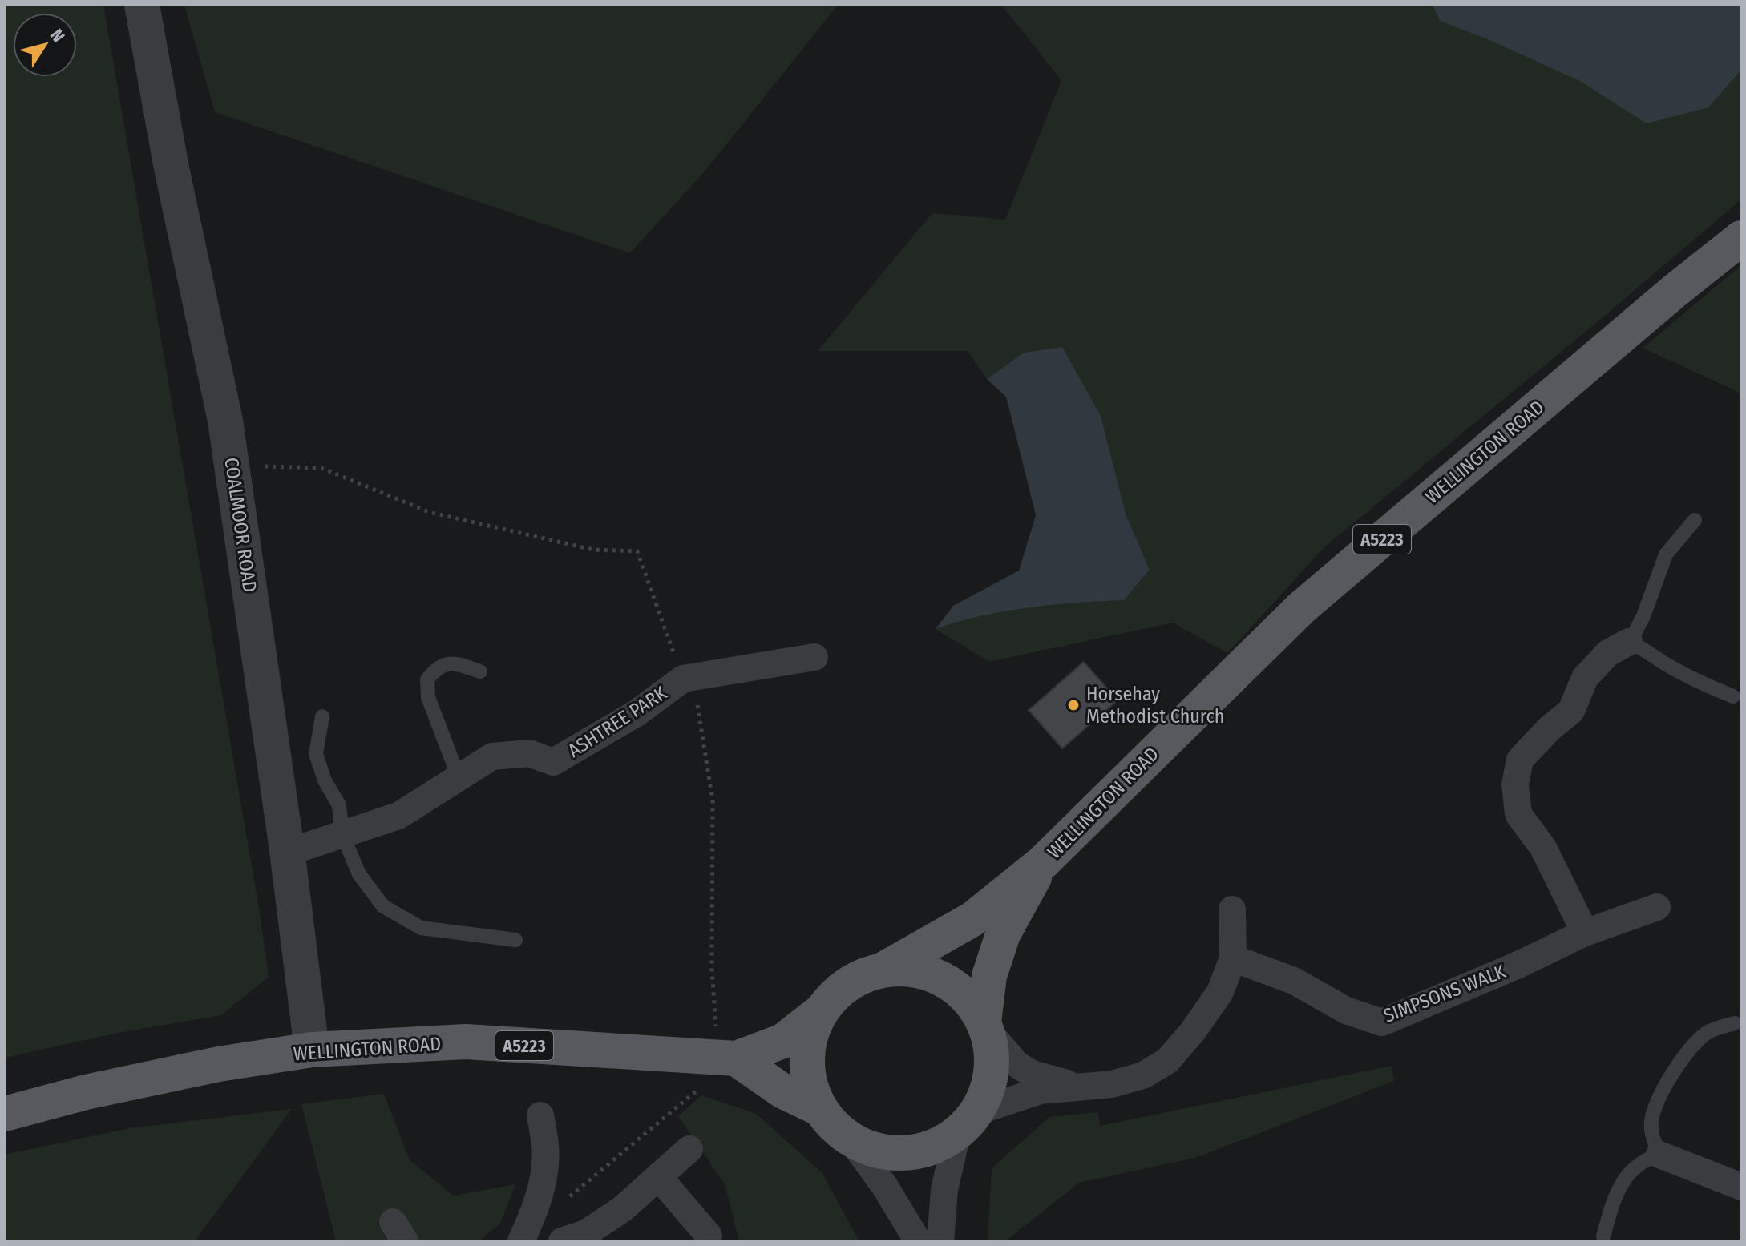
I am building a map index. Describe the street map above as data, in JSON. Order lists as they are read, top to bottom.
{
  "streets": {
    "main road": ["WELLINGTON ROAD", "A5223"],
    "street": ["COALMOOR ROAD", "ASHTREE PARK", "SIMPSONS WALK"]
  },
  "crossings": [
    ["WELLINGTON ROAD", "COALMOOR ROAD"],
    ["COALMOOR ROAD", "ASHTREE PARK"]
  ],
  "places": ["Horsehay Methodist Church"],
  "north": "top right"
}
